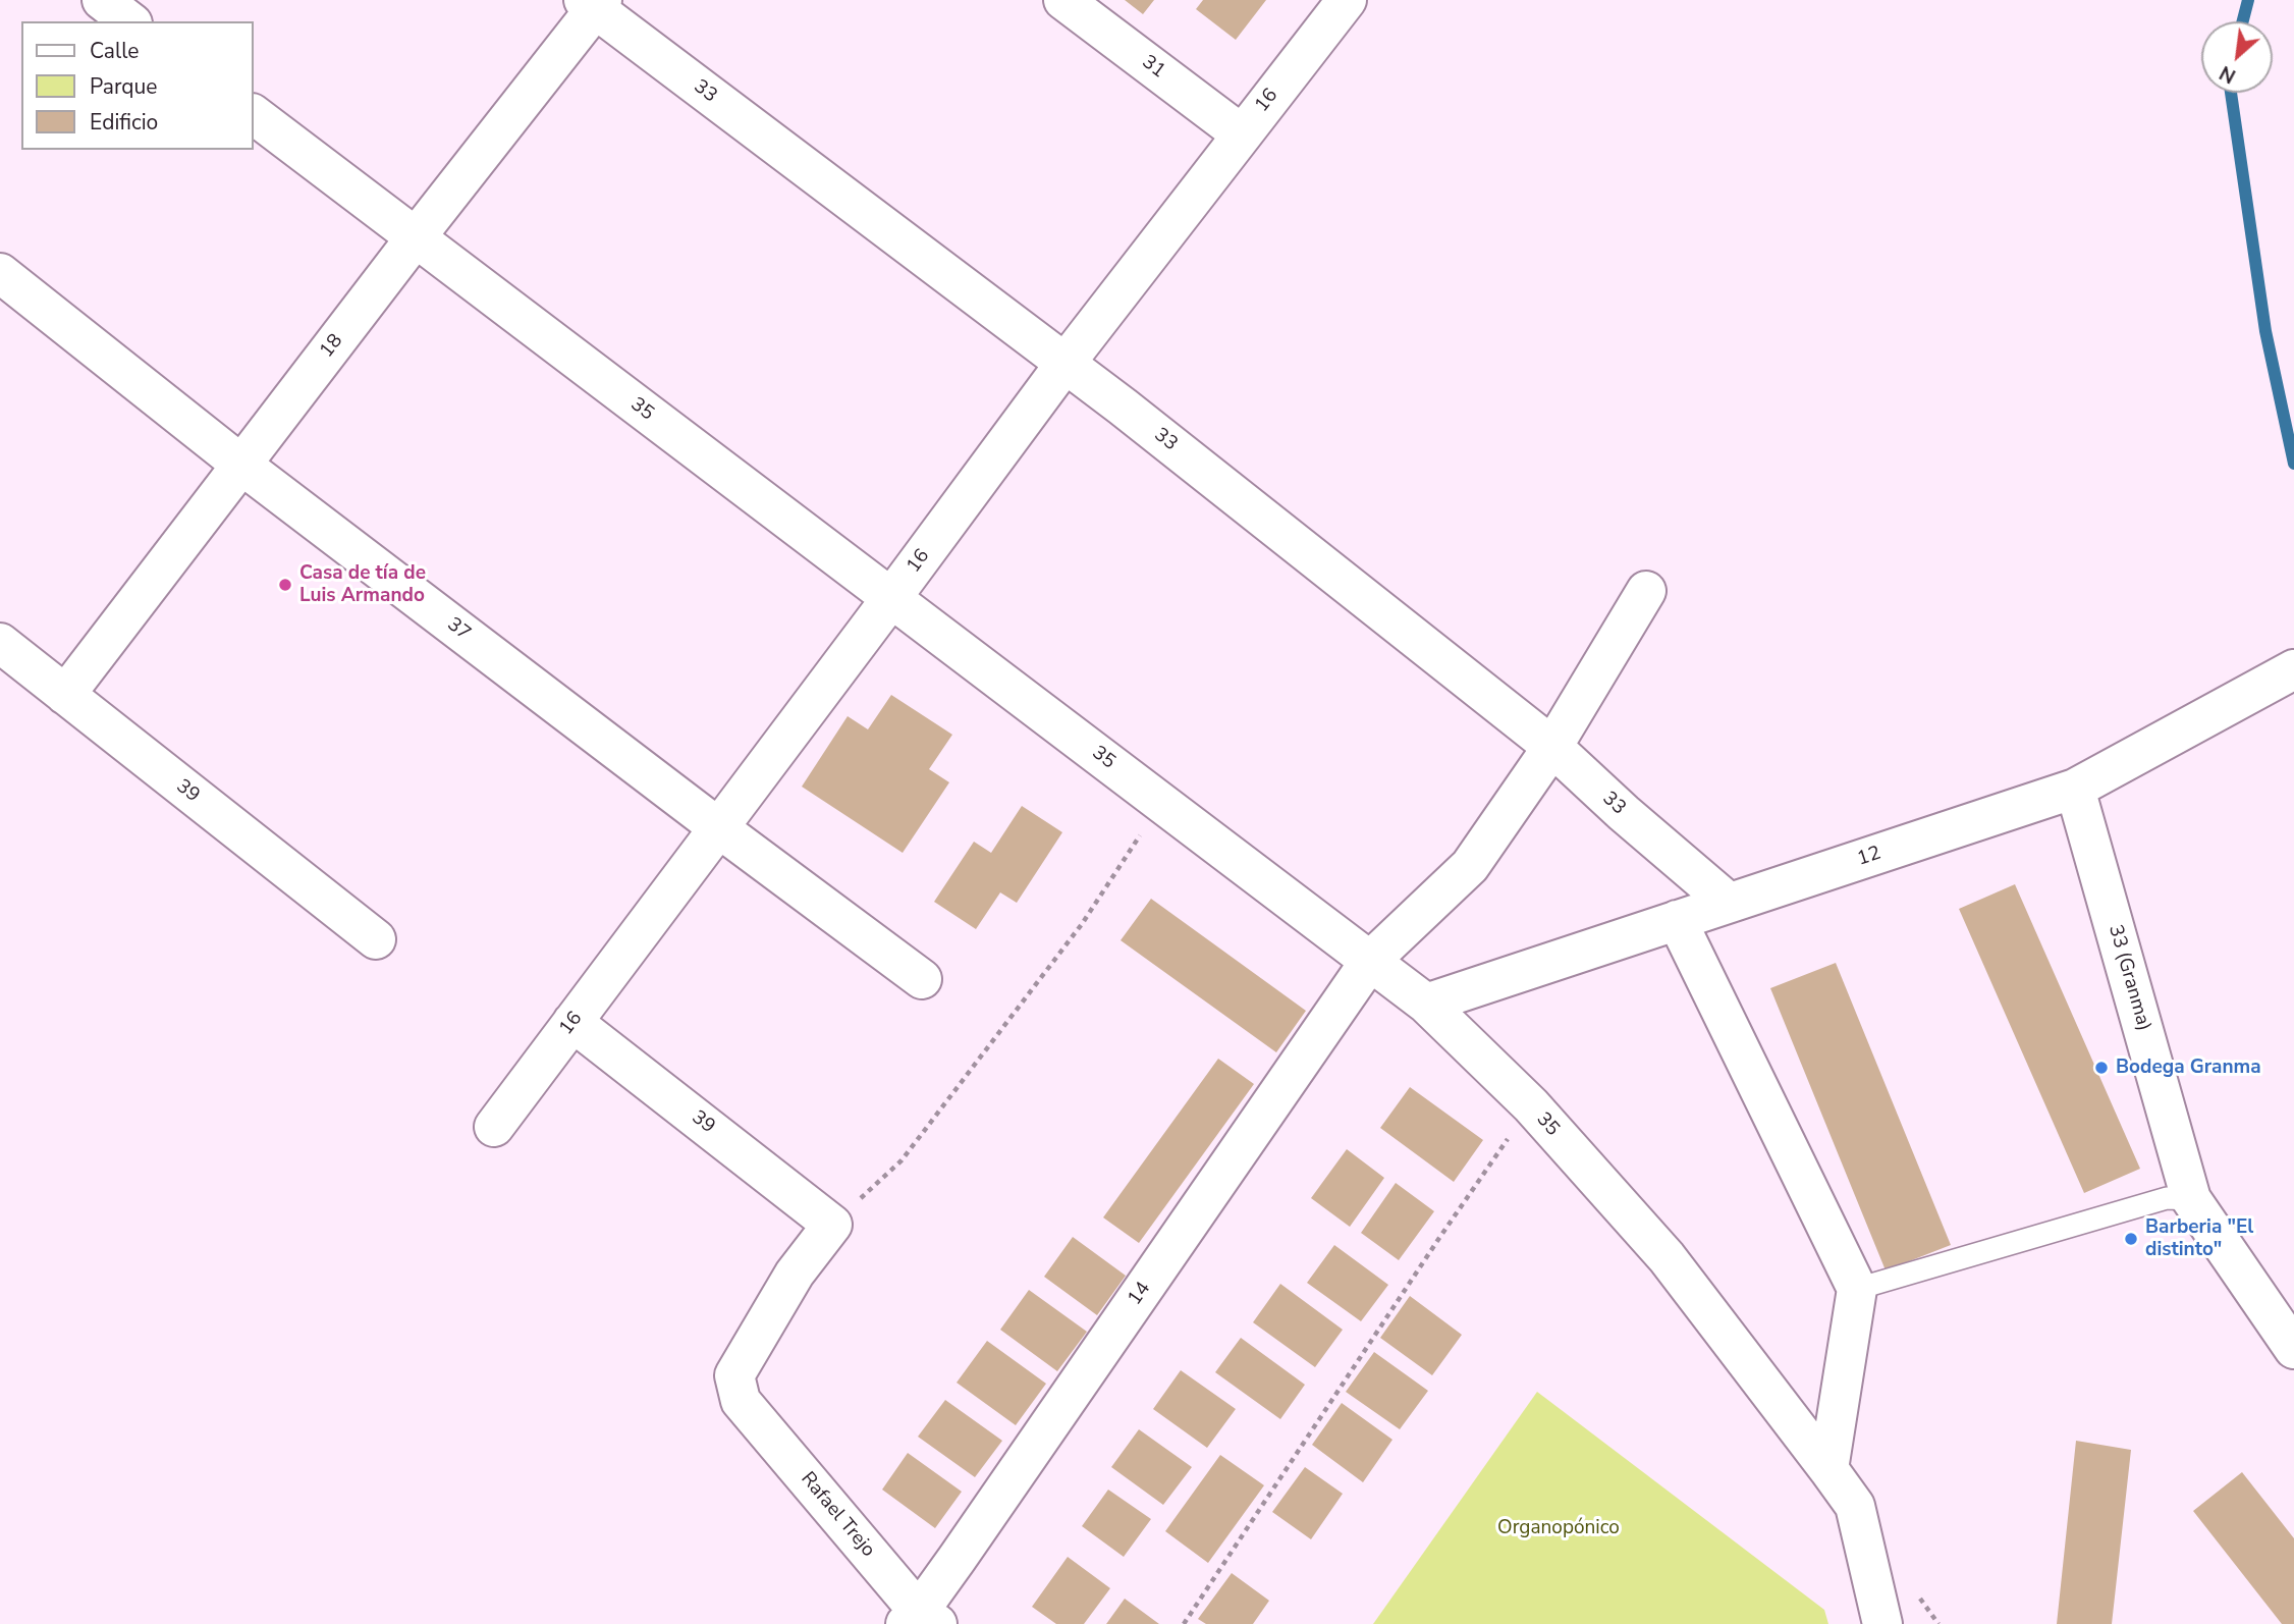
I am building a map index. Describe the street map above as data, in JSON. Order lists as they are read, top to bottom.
{
  "streets": {
    "street": [
      "31",
      "33",
      "16",
      "18",
      "35",
      "37",
      "39",
      "12",
      "33 (Granma)",
      "14",
      "Rafael Trejo"
    ]
  },
  "crossings": [
    ["31", "16"],
    ["33", "16"],
    ["33", "18"],
    ["33", "12"],
    ["33", "14"],
    ["16", "35"],
    ["16", "37"],
    ["16", "39"],
    ["18", "35"],
    ["18", "37"],
    ["18", "39"],
    ["35", "12"],
    ["35", "14"],
    ["39", "Rafael Trejo"],
    ["12", "33 (Granma)"],
    ["14", "Rafael Trejo"]
  ],
  "parks": ["Organopónico"],
  "places": ["Casa de tía de Luis Armando", "Bodega Granma", "Barberia \"El distinto\""],
  "legend": ["Calle", "Parque", "Edificio"],
  "north": "bottom left"
}
